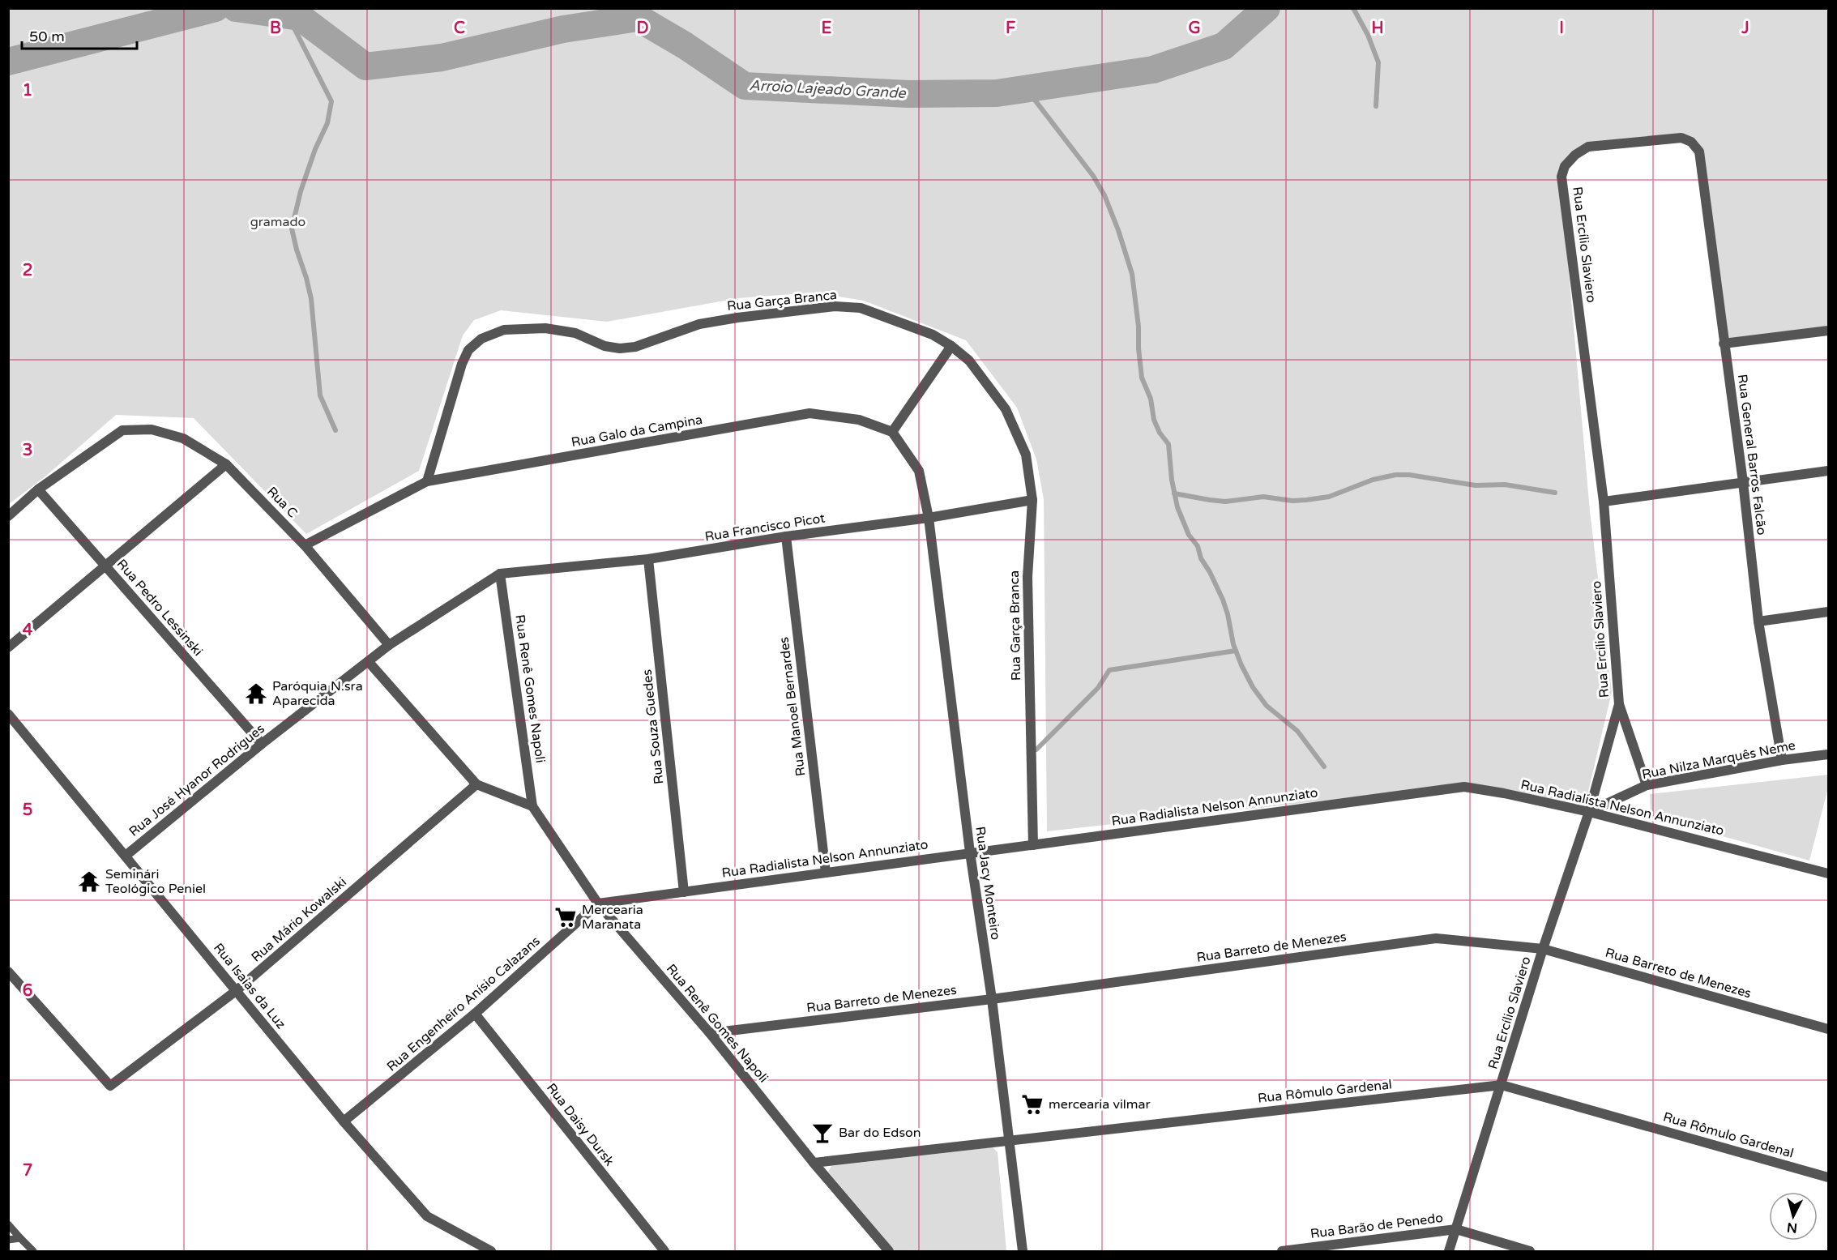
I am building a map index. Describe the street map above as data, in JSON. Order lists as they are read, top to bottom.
{
  "streets": {
    "street": [
      "Rua Ercílio Slaviero",
      "Rua Garça Branca",
      "Rua Galo da Campina",
      "Rua General Barros Falcão",
      "Rua C",
      "Rua Francisco Picot",
      "Rua Pedro Lessinski",
      "Rua Renê Gomes Napoli",
      "Rua Manoel Bernardes",
      "Rua Souza Guedes",
      "Rua Nilza Marquês Neme",
      "Rua José Hyanor Rodrigues",
      "Rua Radialista Nelson Annunziato",
      "Rua Jacy Monteiro",
      "Rua Mário Kowalski",
      "Rua Barreto de Menezes",
      "Rua Isaías da Luz",
      "Rua Engenheiro Anísio Calazans",
      "Rua Rômulo Gardenal",
      "Rua Daisy Dursk",
      "Rua Barão de Penedo"
    ]
  },
  "crossings": [
    ["Rua Ercílio Slaviero", "Rua General Barros Falcão"],
    ["Rua Ercílio Slaviero", "Rua Nilza Marquês Neme"],
    ["Rua Ercílio Slaviero", "Rua Radialista Nelson Annunziato"],
    ["Rua Ercílio Slaviero", "Rua Barreto de Menezes"],
    ["Rua Ercílio Slaviero", "Rua Rômulo Gardenal"],
    ["Rua Ercílio Slaviero", "Rua Barão de Penedo"],
    ["Rua Garça Branca", "Rua Galo da Campina"],
    ["Rua Garça Branca", "Rua Francisco Picot"],
    ["Rua Garça Branca", "Rua Radialista Nelson Annunziato"],
    ["Rua Galo da Campina", "Rua C"],
    ["Rua General Barros Falcão", "Rua Nilza Marquês Neme"],
    ["Rua C", "Rua Pedro Lessinski"],
    ["Rua C", "Rua José Hyanor Rodrigues"],
    ["Rua Francisco Picot", "Rua Renê Gomes Napoli"],
    ["Rua Francisco Picot", "Rua Manoel Bernardes"],
    ["Rua Francisco Picot", "Rua Souza Guedes"],
    ["Rua Francisco Picot", "Rua José Hyanor Rodrigues"],
    ["Rua Francisco Picot", "Rua Jacy Monteiro"],
    ["Rua Pedro Lessinski", "Rua José Hyanor Rodrigues"],
    ["Rua Renê Gomes Napoli", "Rua José Hyanor Rodrigues"],
    ["Rua Renê Gomes Napoli", "Rua Radialista Nelson Annunziato"],
    ["Rua Renê Gomes Napoli", "Rua Barreto de Menezes"],
    ["Rua Renê Gomes Napoli", "Rua Engenheiro Anísio Calazans"],
    ["Rua Renê Gomes Napoli", "Rua Rômulo Gardenal"],
    ["Rua Manoel Bernardes", "Rua Radialista Nelson Annunziato"],
    ["Rua Souza Guedes", "Rua Radialista Nelson Annunziato"],
    ["Rua Nilza Marquês Neme", "Rua Radialista Nelson Annunziato"],
    ["Rua José Hyanor Rodrigues", "Rua Isaías da Luz"],
    ["Rua Radialista Nelson Annunziato", "Rua Jacy Monteiro"],
    ["Rua Radialista Nelson Annunziato", "Rua Engenheiro Anísio Calazans"],
    ["Rua Jacy Monteiro", "Rua Barreto de Menezes"],
    ["Rua Jacy Monteiro", "Rua Rômulo Gardenal"],
    ["Rua Mário Kowalski", "Rua Isaías da Luz"],
    ["Rua Isaías da Luz", "Rua Engenheiro Anísio Calazans"],
    ["Rua Engenheiro Anísio Calazans", "Rua Daisy Dursk"]
  ],
  "water": ["Arroio Lajeado Grande"],
  "parks": ["gramado"],
  "places": {
    "temple": ["Paróquia N.sra Aparecida", "Seminári Teológico Peniel"],
    "supermarket": ["Mercearia Maranata", "mercearia vilmar"],
    "bar": ["Bar do Edson"]
  },
  "scale_bar": "50 m",
  "north": "bottom",
  "grid": {
    "columns": [
      "B",
      "C",
      "D",
      "E",
      "F",
      "G",
      "H",
      "I",
      "J"
    ],
    "rows": [
      "1",
      "2",
      "3",
      "4",
      "5",
      "6",
      "7"
    ]
  }
}
